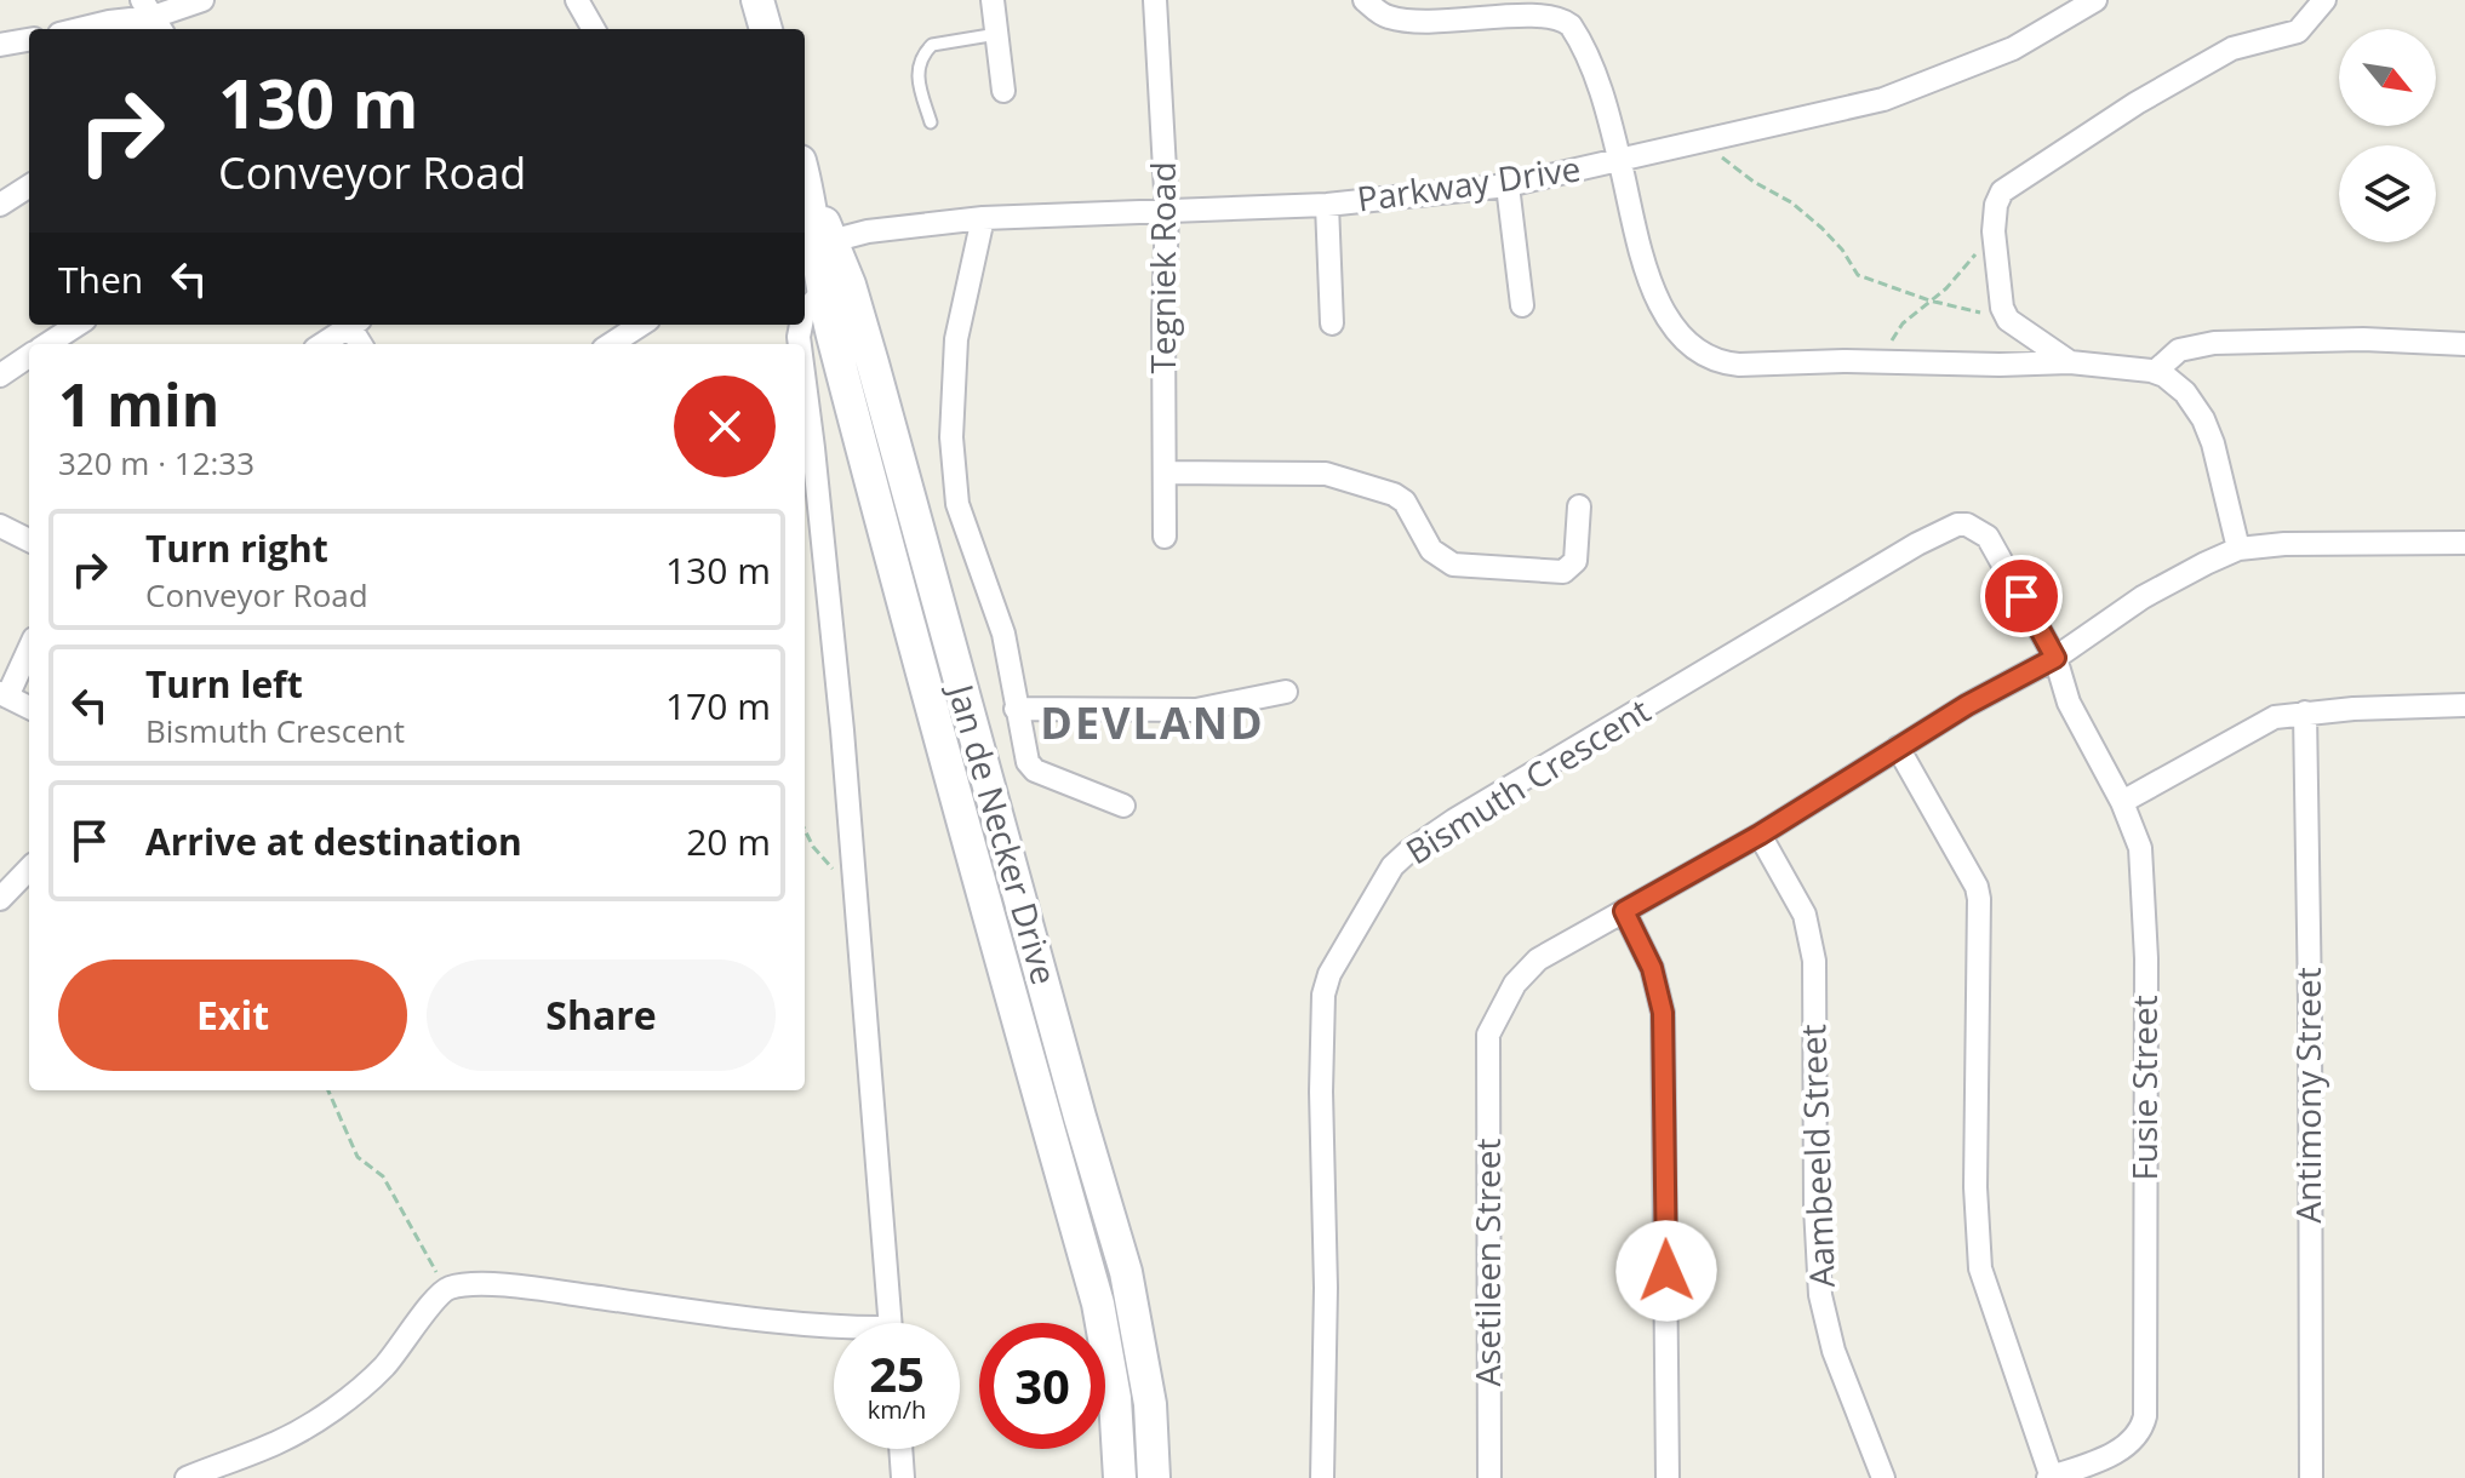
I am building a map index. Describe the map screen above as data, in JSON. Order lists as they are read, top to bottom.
{
  "streets": {
    "main road": ["Jan de Necker Drive"],
    "street": [
      "Parkway Drive",
      "Tegniek Road",
      "Bismuth Crescent",
      "Fusie Street",
      "Antimony Street",
      "Aambeeld Street",
      "Asetileen Street"
    ]
  },
  "crossings": [
    ["Parkway Drive", "Tegniek Road"],
    ["Parkway Drive", "Jan de Necker Drive"],
    ["Bismuth Crescent", "Fusie Street"]
  ],
  "districts": ["DEVLAND"],
  "north": "bottom right",
  "page": {
    "turn": ["130 m", "Conveyor Road"],
    "then": "Then",
    "heading": ["1 min", "320 m · 12:33"],
    "list": [
      {
        "name": "Turn right",
        "note": "Conveyor Road",
        "value": "130 m"
      },
      {
        "name": "Turn left",
        "note": "Bismuth Crescent",
        "value": "170 m"
      },
      {
        "name": "Arrive at destination",
        "value": "20 m"
      }
    ],
    "buttons": ["Exit", "Share"],
    "speed": "25 km/h",
    "limit": "30"
  }
}
